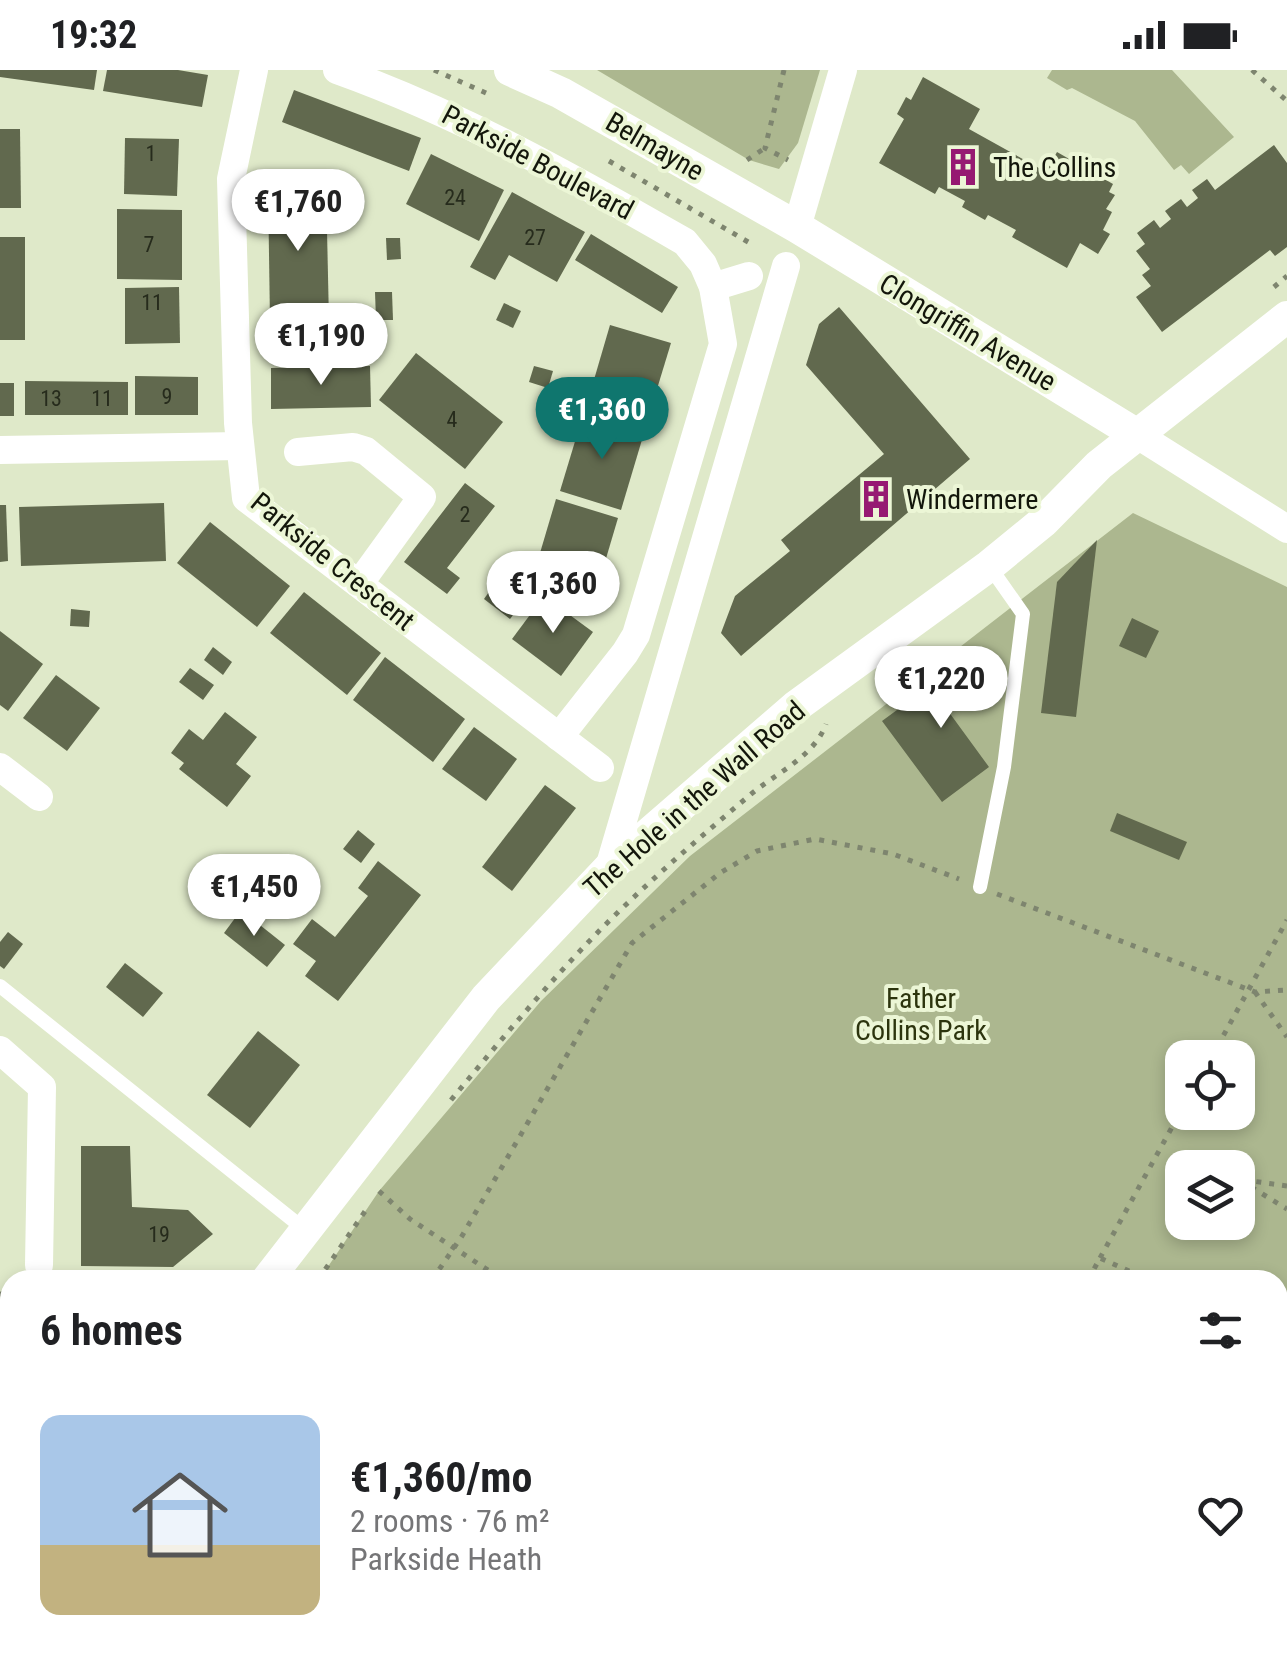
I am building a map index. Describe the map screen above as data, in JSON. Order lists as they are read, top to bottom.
{
  "streets": {
    "street": [
      "Belmayne",
      "Parkside Boulevard",
      "Clongriffin Avenue",
      "Parkside Crescent",
      "The Hole in the Wall Road"
    ]
  },
  "crossings": [
    ["Belmayne", "Clongriffin Avenue"],
    ["Clongriffin Avenue", "The Hole in the Wall Road"]
  ],
  "parks": ["Father Collins Park"],
  "places": {
    "building": ["The Collins", "Windermere"]
  },
  "house_numbers": [
    "1",
    "24",
    "27",
    "7",
    "11",
    "9",
    "13",
    "11",
    "4",
    "2",
    "19"
  ],
  "page": {
    "status": "19:32",
    "price": [
      "€1,760",
      "€1,190",
      "€1,360",
      "€1,360",
      "€1,220",
      "€1,450"
    ],
    "heading": "6 homes",
    "list": [
      {
        "name": "€1,360/mo",
        "note": "2 rooms · 76 m² · Parkside Heath"
      }
    ]
  }
}
